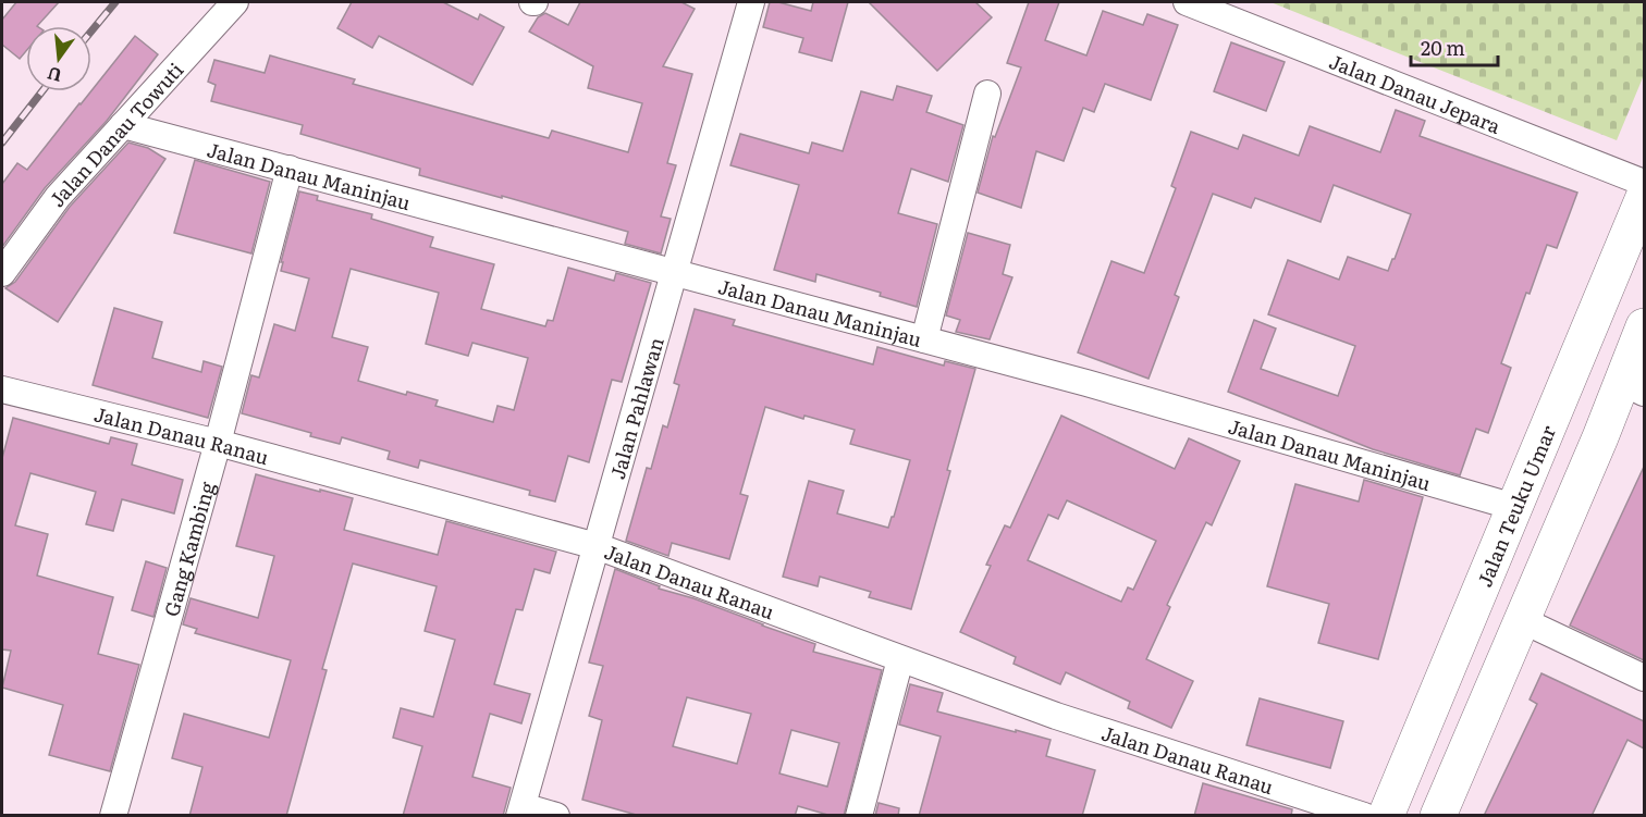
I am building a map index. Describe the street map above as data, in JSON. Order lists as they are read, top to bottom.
{
  "streets": {
    "highway": ["Jalan Teuku Umar"],
    "street": [
      "Jalan Danau Jepara",
      "Jalan Danau Towuti",
      "Jalan Danau Maninjau",
      "Jalan Pahlawan",
      "Jalan Danau Ranau",
      "Gang Kambing"
    ]
  },
  "crossings": [
    ["Jalan Danau Towuti", "Jalan Danau Maninjau"],
    ["Jalan Danau Maninjau", "Jalan Pahlawan"],
    ["Jalan Danau Maninjau", "Jalan Teuku Umar"],
    ["Jalan Danau Maninjau", "Gang Kambing"],
    ["Jalan Pahlawan", "Jalan Danau Ranau"],
    ["Jalan Danau Ranau", "Gang Kambing"]
  ],
  "scale_bar": "20 m",
  "north": "bottom"
}
